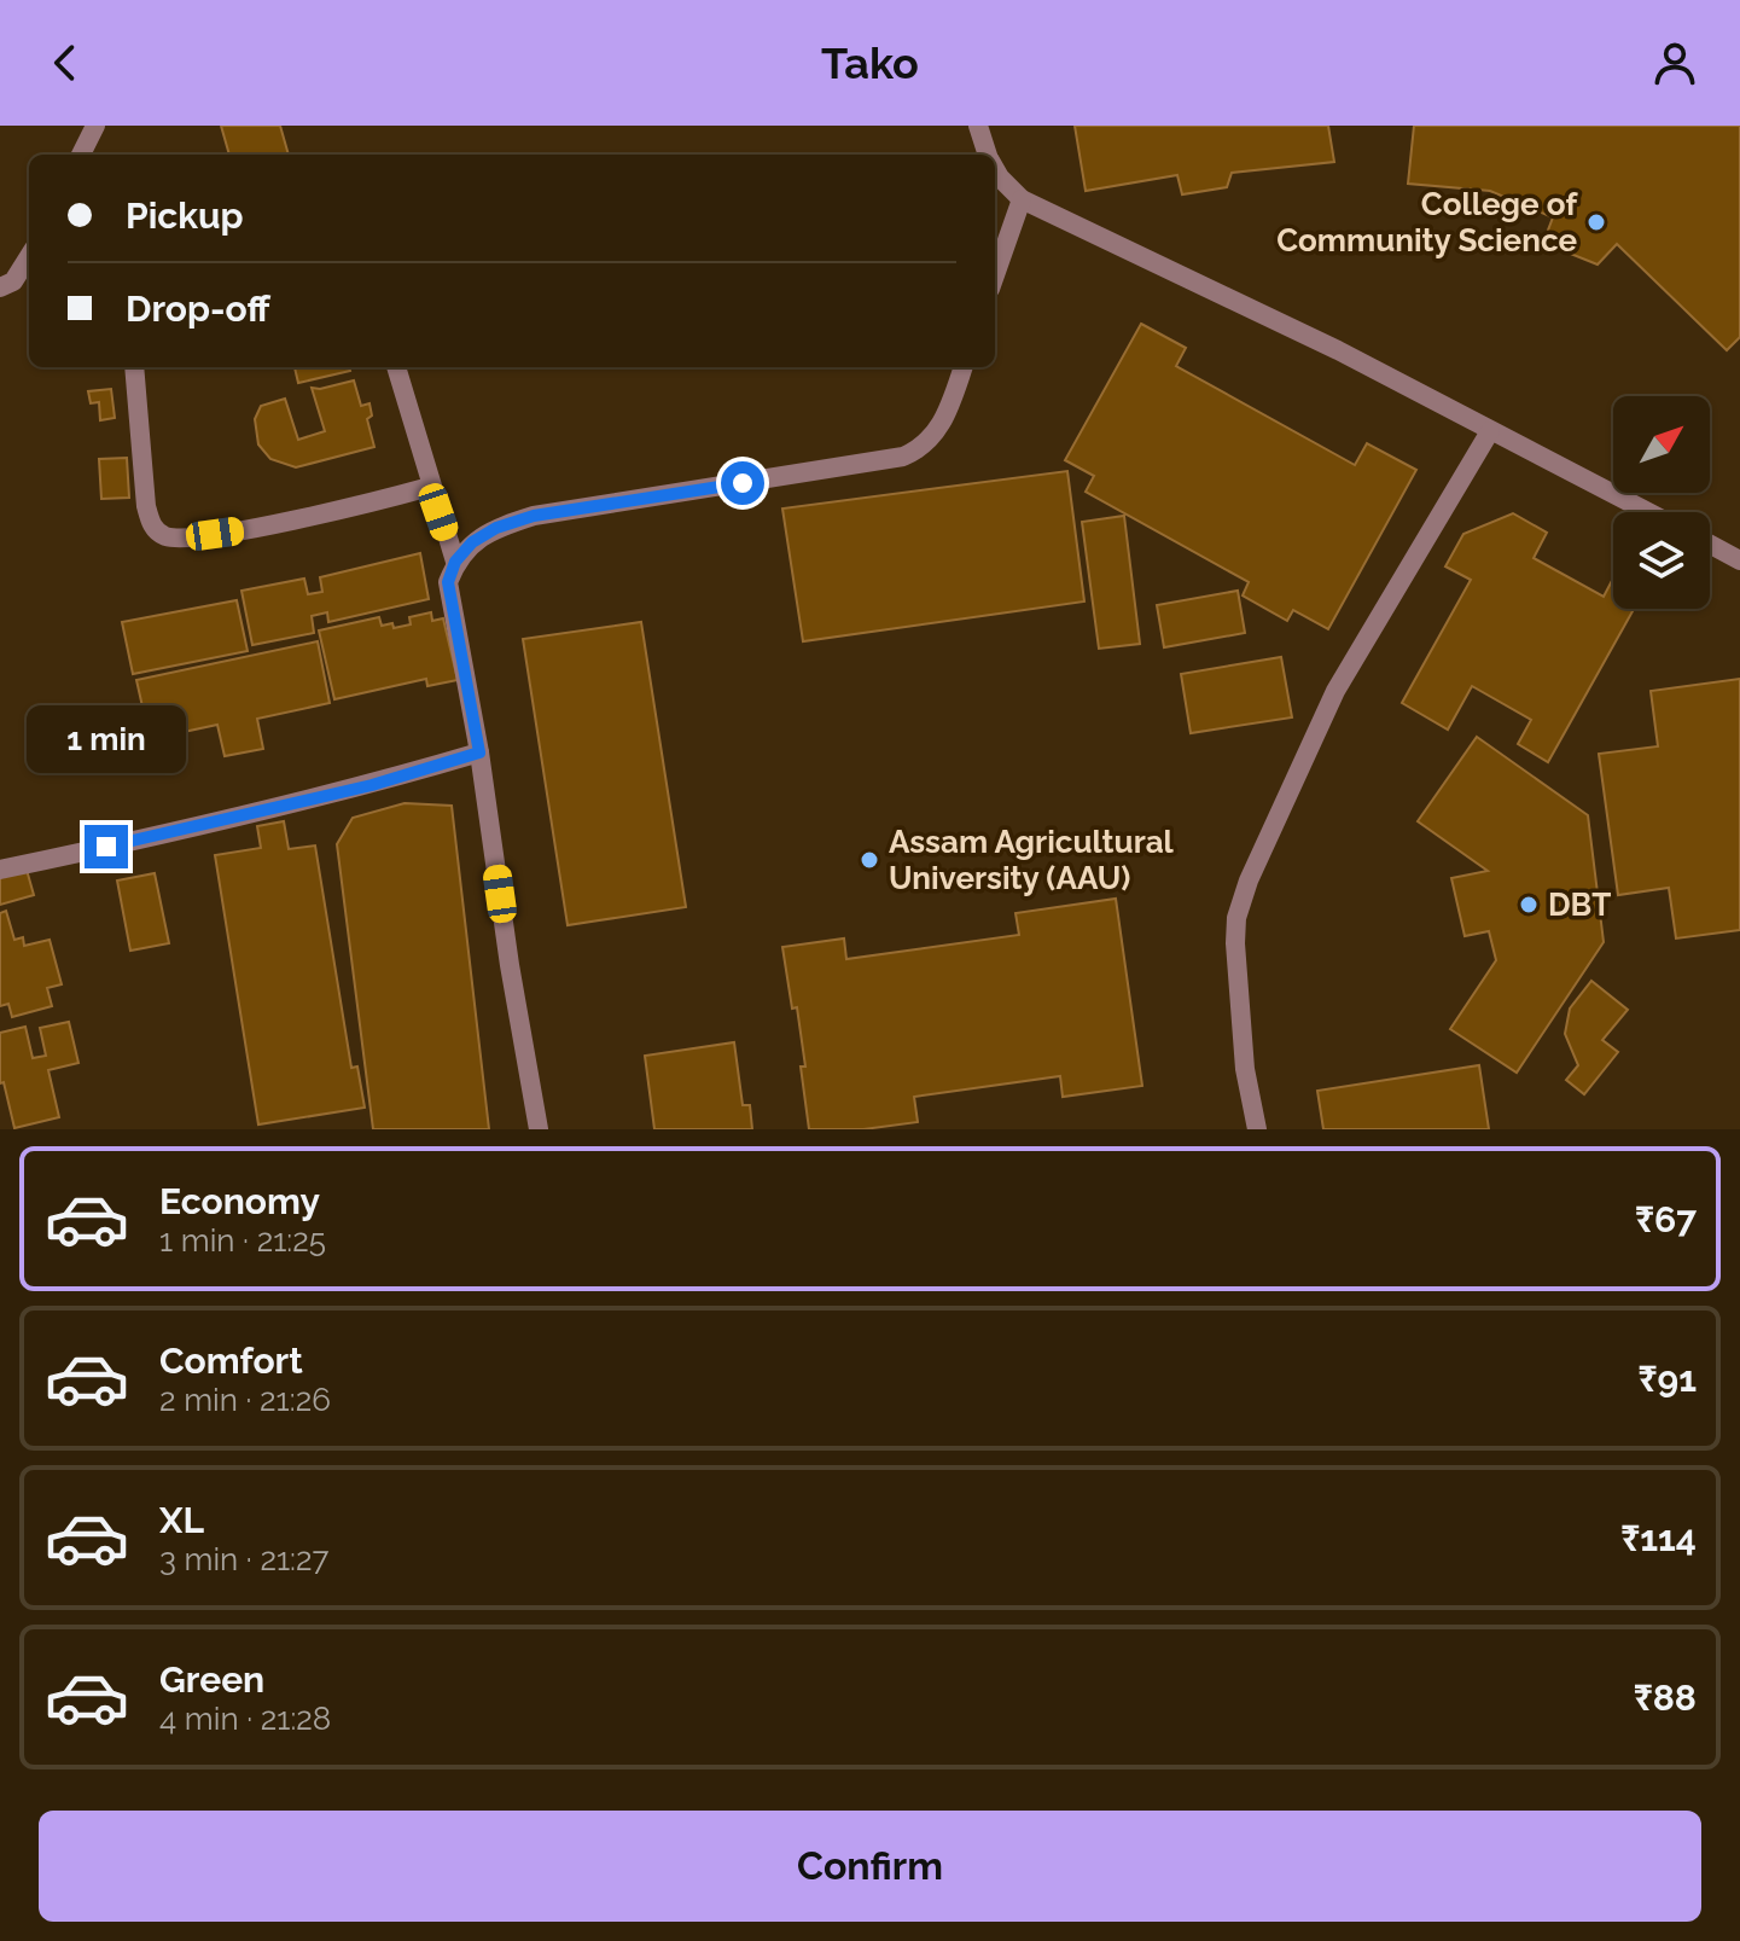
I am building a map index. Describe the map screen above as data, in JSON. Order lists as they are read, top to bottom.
{
  "places": ["College of Community Science", "Assam Agricultural University (AAU)", "DBT"],
  "north": "top right",
  "page": {
    "header": "Tako",
    "banner": ["Pickup", "Drop-off"],
    "bubble": "1 min",
    "list": [
      {
        "name": "Economy",
        "note": "1 min · 21:25",
        "value": "₹67"
      },
      {
        "name": "Comfort",
        "note": "2 min · 21:26",
        "value": "₹91"
      },
      {
        "name": "XL",
        "note": "3 min · 21:27",
        "value": "₹114"
      },
      {
        "name": "Green",
        "note": "4 min · 21:28",
        "value": "₹88"
      }
    ],
    "buttons": "Confirm"
  }
}
